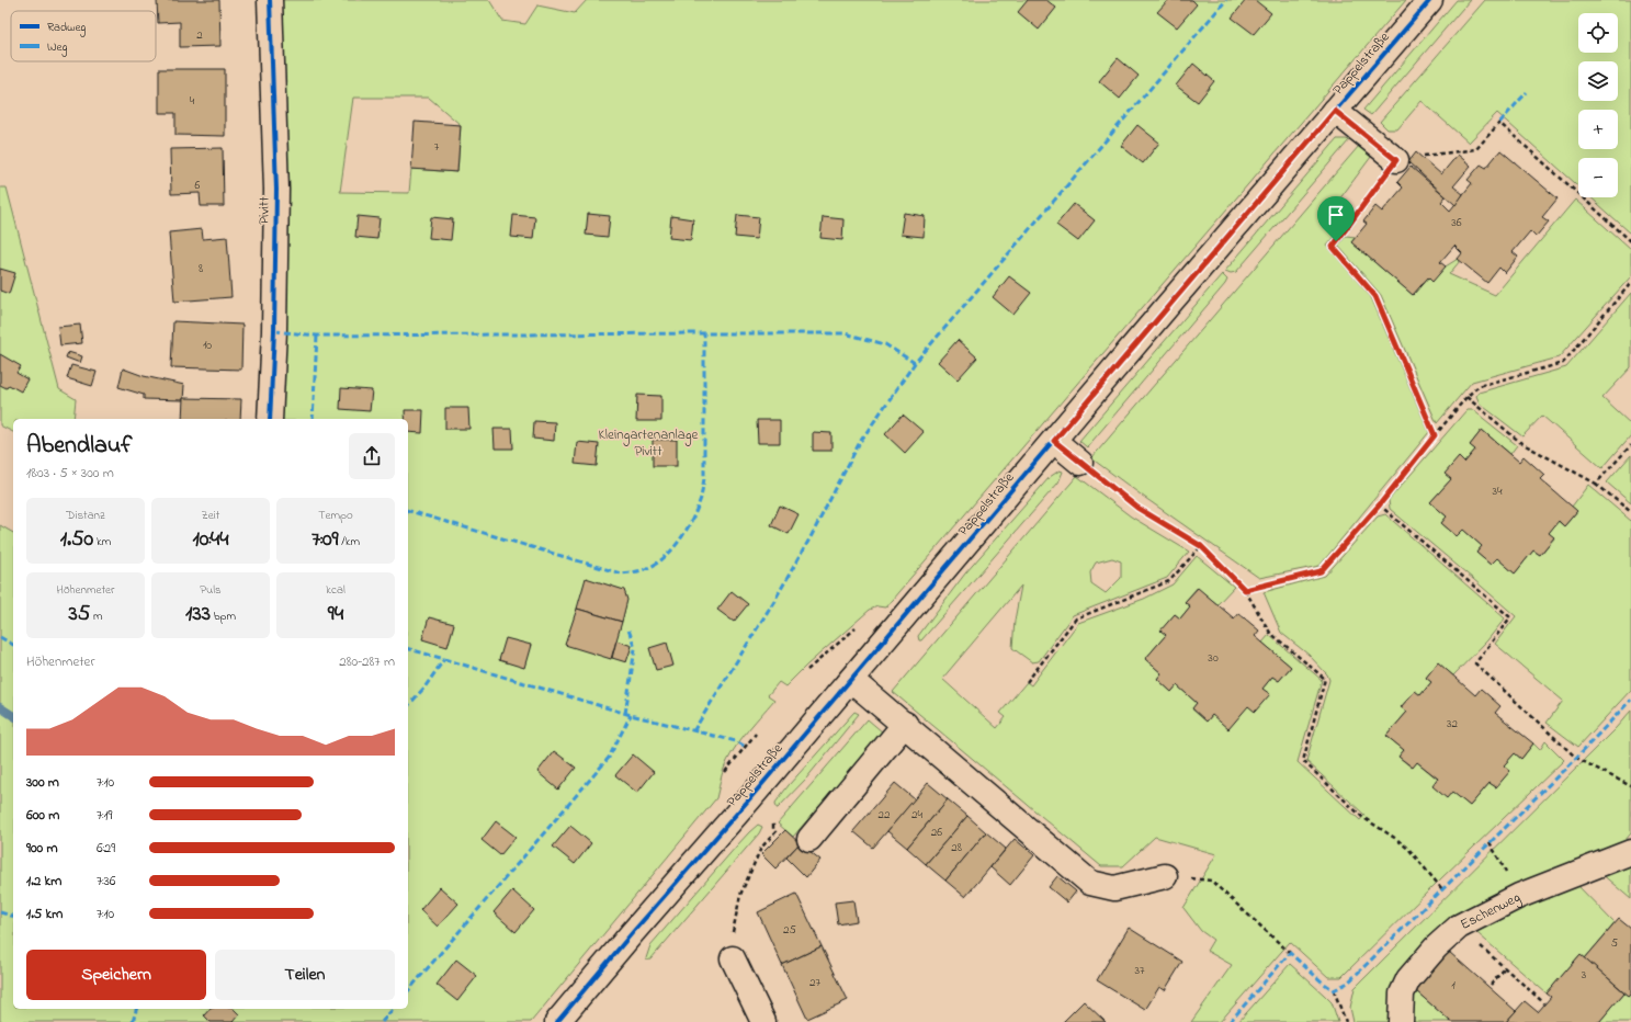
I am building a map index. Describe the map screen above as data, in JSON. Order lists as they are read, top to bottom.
{
  "streets": {
    "street": ["Pappelstraße", "Pivitt", "Eschenweg"]
  },
  "parks": ["Kleingartenanlage Pivitt"],
  "house_numbers": [
    "2",
    "4",
    "7",
    "6",
    "36",
    "8",
    "10",
    "34",
    "30",
    "32",
    "22",
    "24",
    "26",
    "28",
    "25",
    "5",
    "37",
    "3",
    "27",
    "1"
  ],
  "legend": ["Radweg", "Weg"],
  "page": {
    "map_buttons": ["+", "−"],
    "heading": ["Abendlauf", "18:03 · 5 × 300 m"],
    "stats": [
      ["Distanz", "1.50 km"],
      ["Zeit", "10:44"],
      ["Tempo", "7:09 /km"],
      ["Höhenmeter", "35 m"],
      ["Puls", "133 bpm"],
      ["kcal", "94"]
    ],
    "chart": ["Höhenmeter", "280–287 m"],
    "list": [
      {
        "name": "300 m",
        "note": "7:10"
      },
      {
        "name": "600 m",
        "note": "7:19"
      },
      {
        "name": "900 m",
        "note": "6:29"
      },
      {
        "name": "1.2 km",
        "note": "7:36"
      },
      {
        "name": "1.5 km",
        "note": "7:10"
      }
    ],
    "buttons": ["Speichern", "Teilen"]
  }
}
